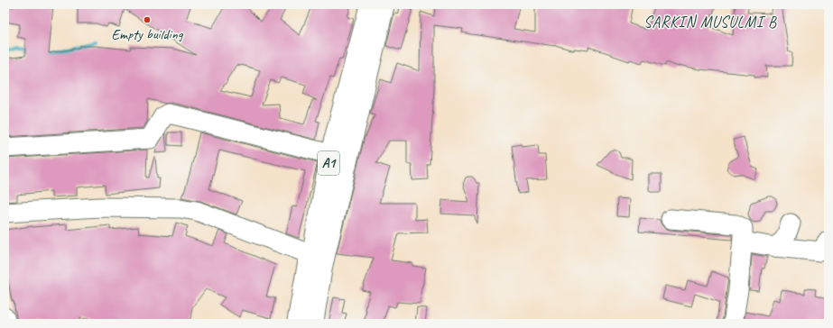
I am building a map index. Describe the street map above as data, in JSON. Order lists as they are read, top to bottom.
{
  "streets": {
    "highway": ["A1"]
  },
  "districts": ["SARKIN MUSULMI B"],
  "places": ["Empty building"]
}
